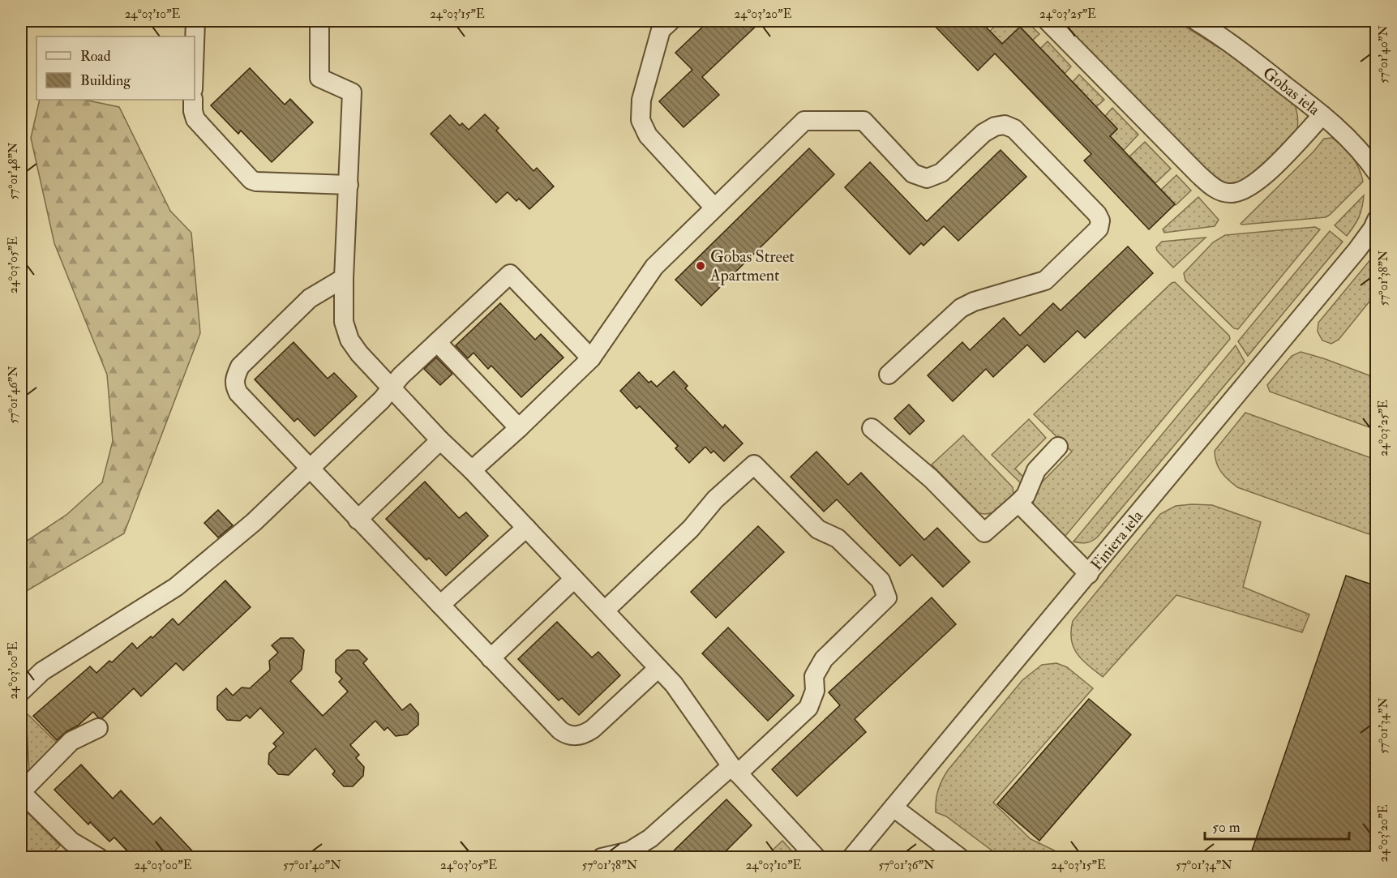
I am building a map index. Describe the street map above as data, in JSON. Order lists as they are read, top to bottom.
{
  "streets": {
    "street": ["Gobas iela", "Finiera iela"]
  },
  "places": ["Gobas Street Apartment"],
  "legend": ["Road", "Building"],
  "scale_bar": "50 m",
  "coordinates": [
    "24°03'10\"E",
    "24°03'15\"E",
    "24°03'20\"E",
    "24°03'25\"E",
    "57°01'40\"N",
    "57°01'48\"N",
    "24°03'05\"E",
    "57°01'38\"N",
    "57°01'46\"N",
    "24°03'00\"E",
    "57°01'34\"N",
    "57°01'36\"N"
  ]
}
